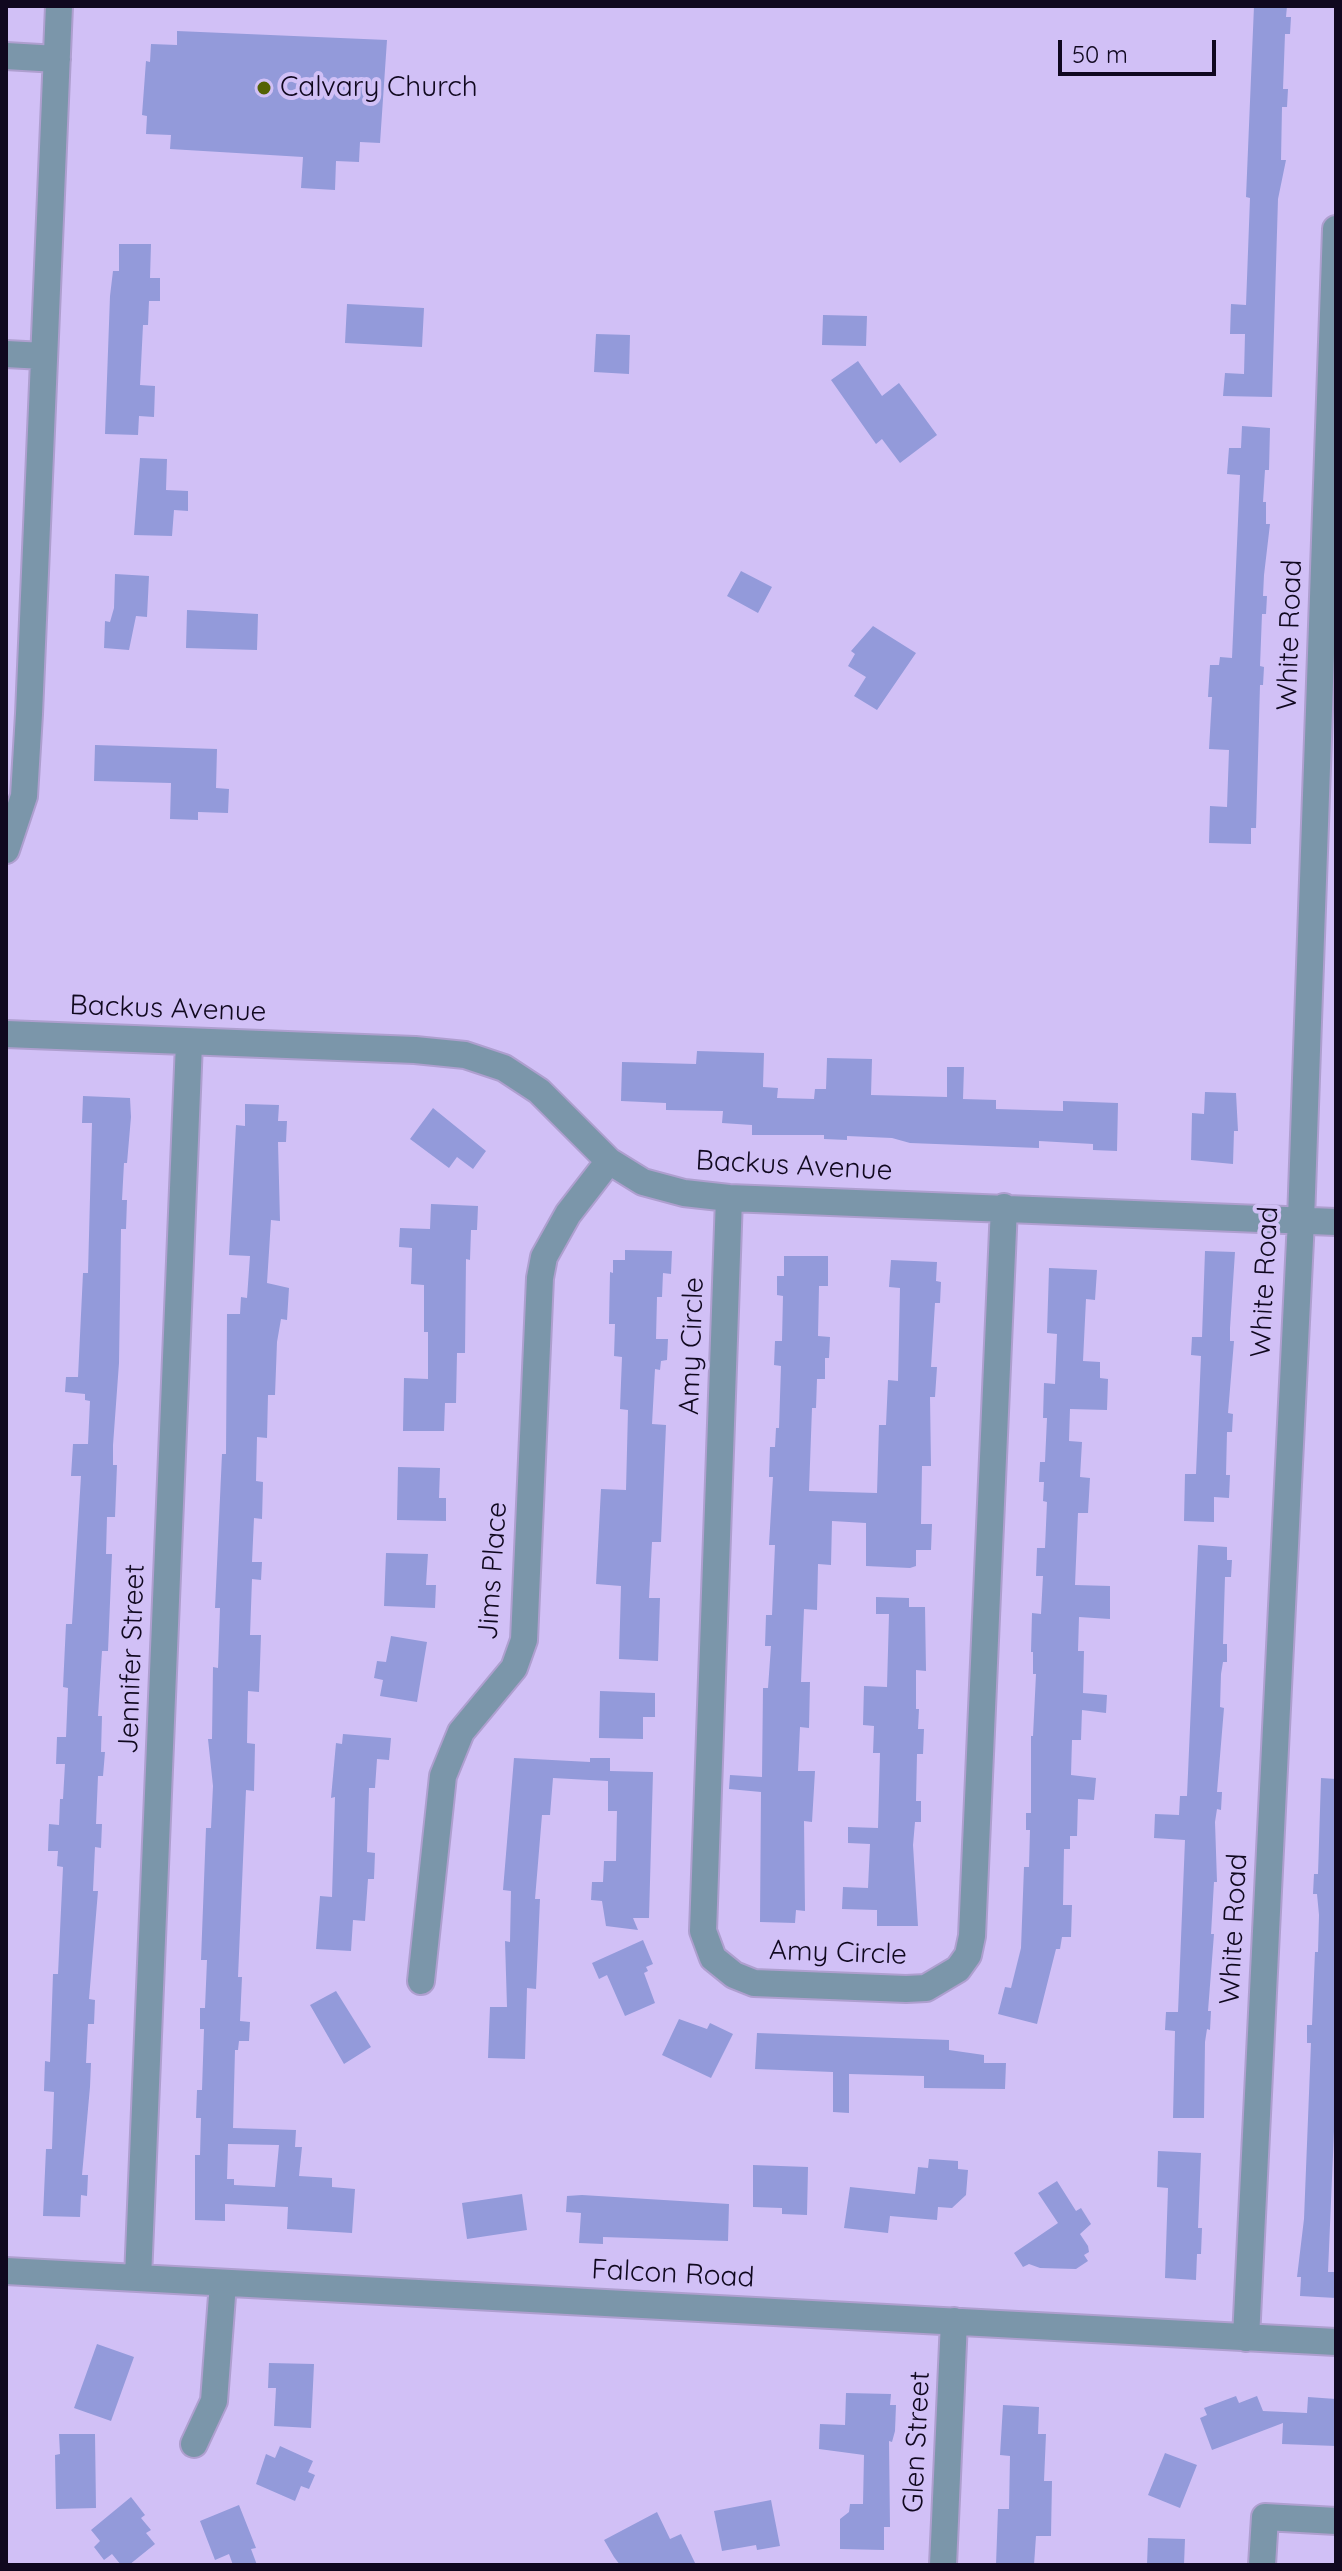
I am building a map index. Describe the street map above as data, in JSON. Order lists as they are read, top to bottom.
{
  "streets": {
    "street": [
      "White Road",
      "Backus Avenue",
      "Amy Circle",
      "Jims Place",
      "Jennifer Street",
      "Falcon Road",
      "Glen Street"
    ]
  },
  "crossings": [
    ["White Road", "Backus Avenue"],
    ["White Road", "Falcon Road"],
    ["Backus Avenue", "Amy Circle"],
    ["Backus Avenue", "Jims Place"],
    ["Backus Avenue", "Jennifer Street"],
    ["Jennifer Street", "Falcon Road"],
    ["Falcon Road", "Glen Street"]
  ],
  "places": ["Calvary Church"],
  "scale_bar": "50 m"
}
